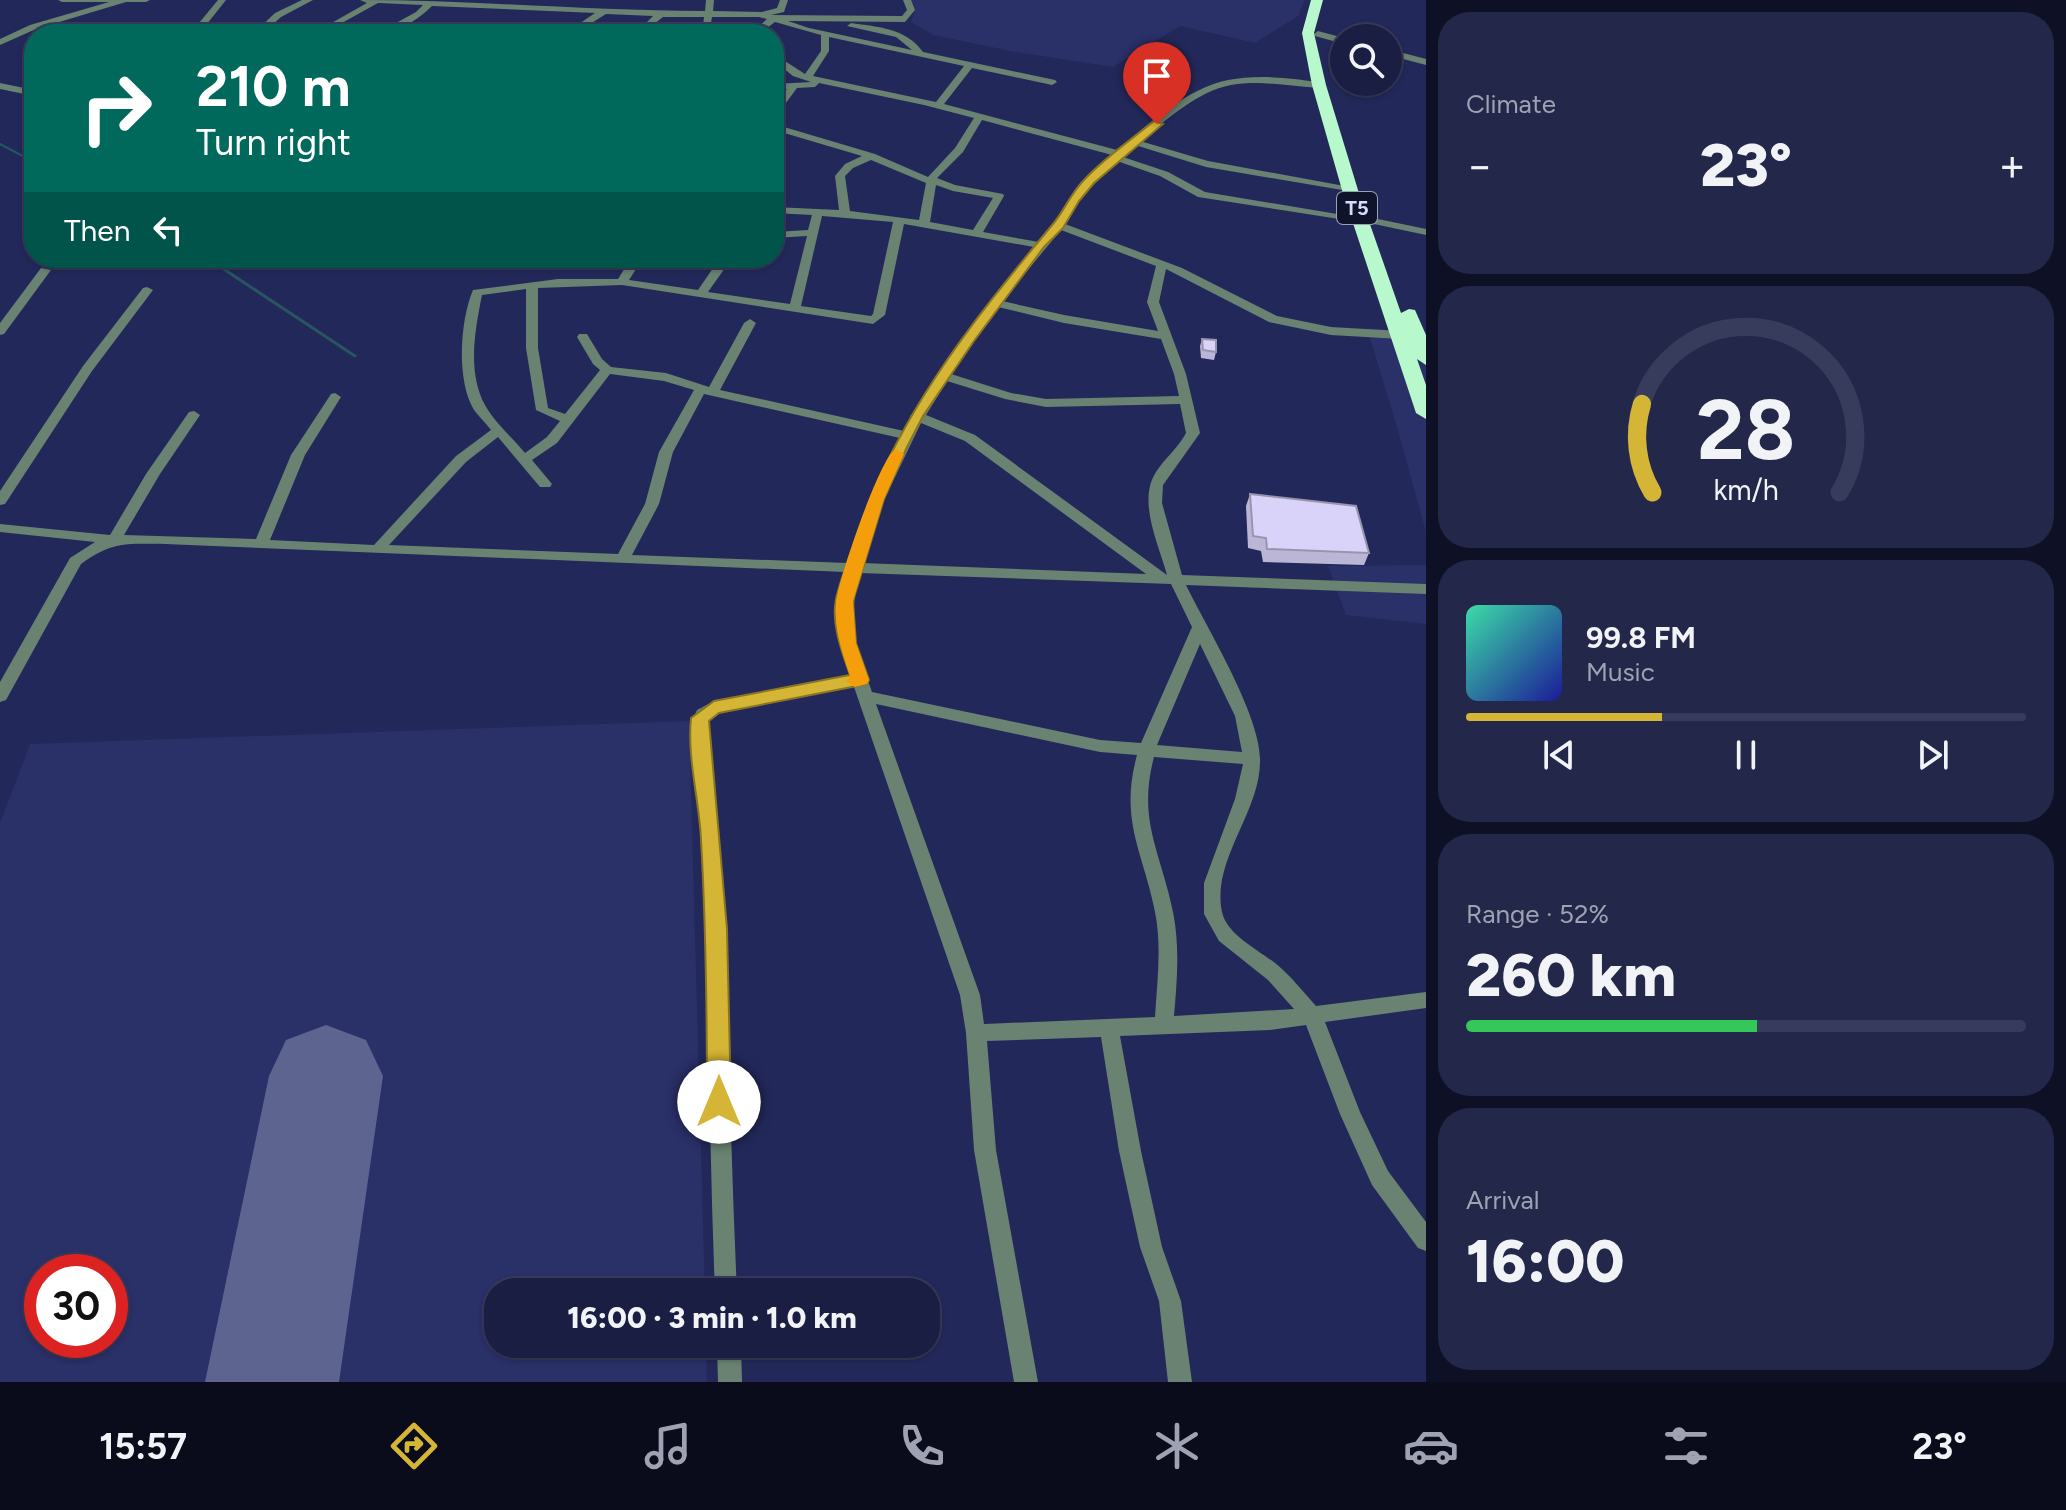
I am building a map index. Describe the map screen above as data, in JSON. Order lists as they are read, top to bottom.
{
  "streets": {
    "highway": ["T5"]
  },
  "page": {
    "tile": [
      "Climate",
      ["Range · 52%", "260 km"],
      ["Arrival", "16:00"]
    ],
    "turn": ["210 m", "Turn right"],
    "heat": ["−", "23°", "+"],
    "then": "Then",
    "song": ["99.8 FM", "Music"],
    "limit": "30",
    "trip": "16:00 · 3 min · 1.0 km",
    "tabs": ["15:57", "23°"],
    "gauge": ["28", "km/h"]
  }
}
